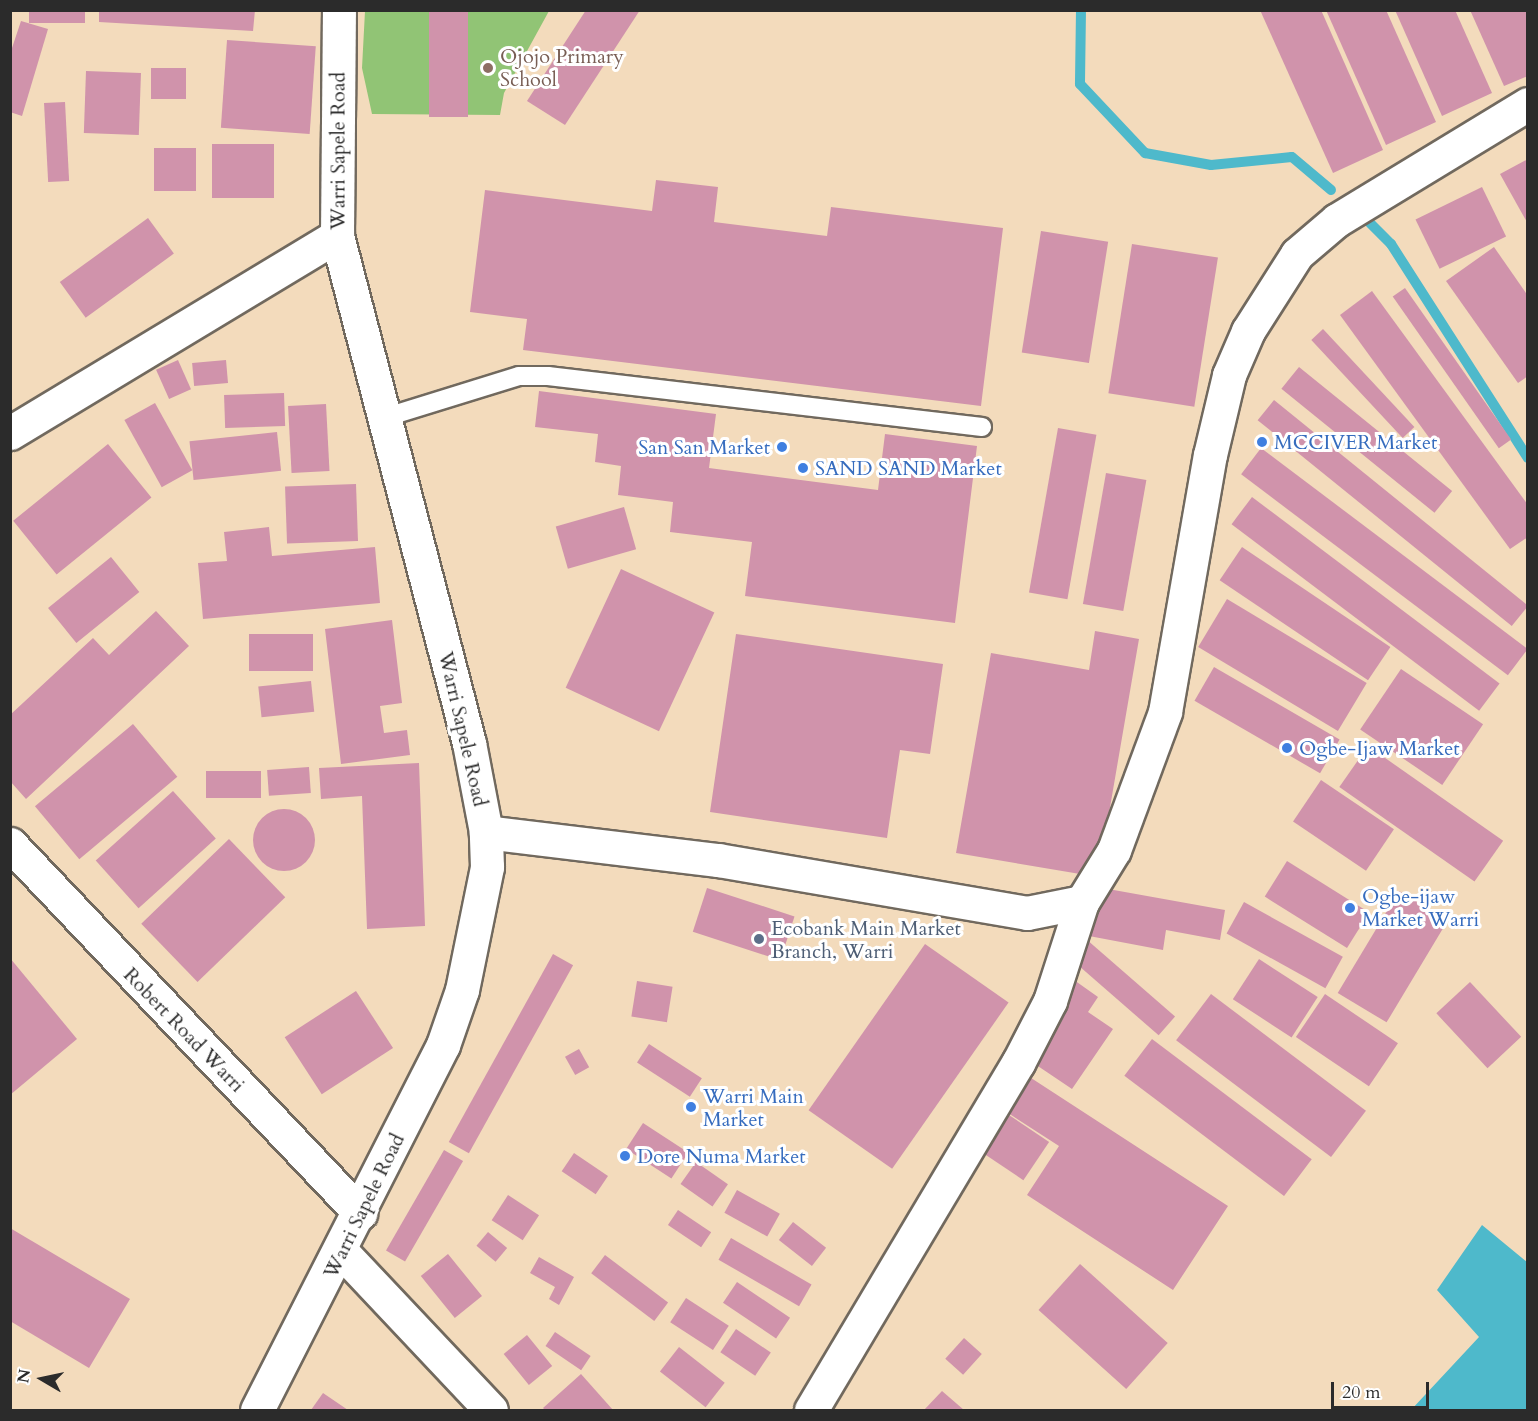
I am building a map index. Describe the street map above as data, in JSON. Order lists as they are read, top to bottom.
{
  "streets": {
    "street": ["Warri Sapele Road", "Robert Road Warri"]
  },
  "crossings": [
    ["Warri Sapele Road", "Robert Road Warri"]
  ],
  "places": [
    "Ojojo Primary School",
    "MCCIVER Market",
    "San San Market",
    "SAND SAND Market",
    "Ogbe-Ijaw Market",
    "Ogbe-ijaw Market Warri",
    "Ecobank Main Market Branch, Warri",
    "Warri Main Market",
    "Dore Numa Market"
  ],
  "scale_bar": "20 m",
  "north": "left"
}
